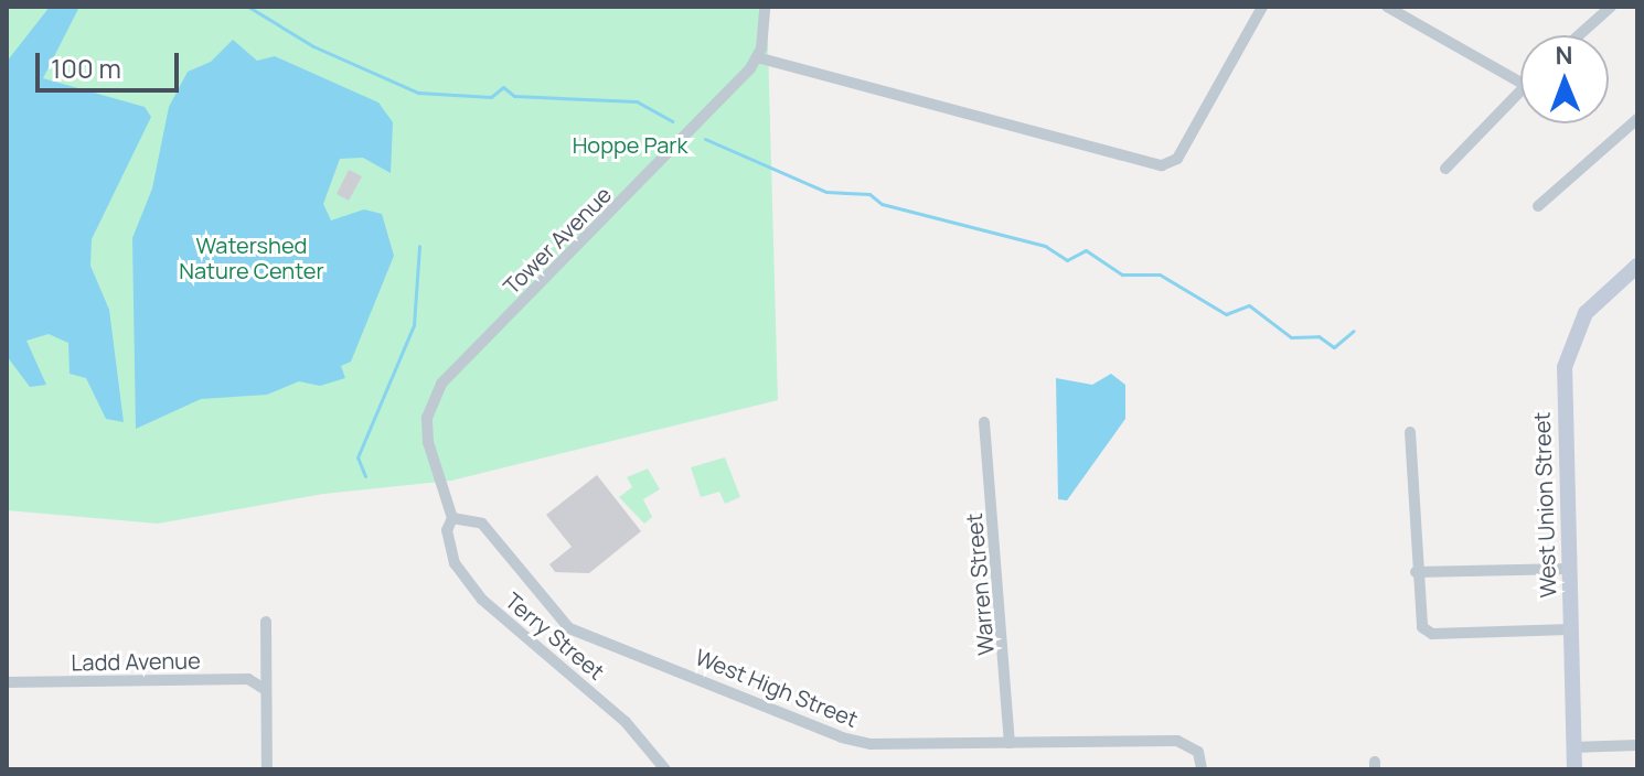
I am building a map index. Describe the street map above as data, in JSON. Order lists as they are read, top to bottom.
{
  "streets": {
    "street": [
      "Tower Avenue",
      "West Union Street",
      "Warren Street",
      "Terry Street",
      "Ladd Avenue",
      "West High Street"
    ]
  },
  "crossings": [
    ["Tower Avenue", "Terry Street"],
    ["Tower Avenue", "West High Street"],
    ["Warren Street", "West High Street"],
    ["Terry Street", "West High Street"]
  ],
  "parks": ["Hoppe Park", "Watershed Nature Center"],
  "scale_bar": "100 m",
  "north": "top"
}
